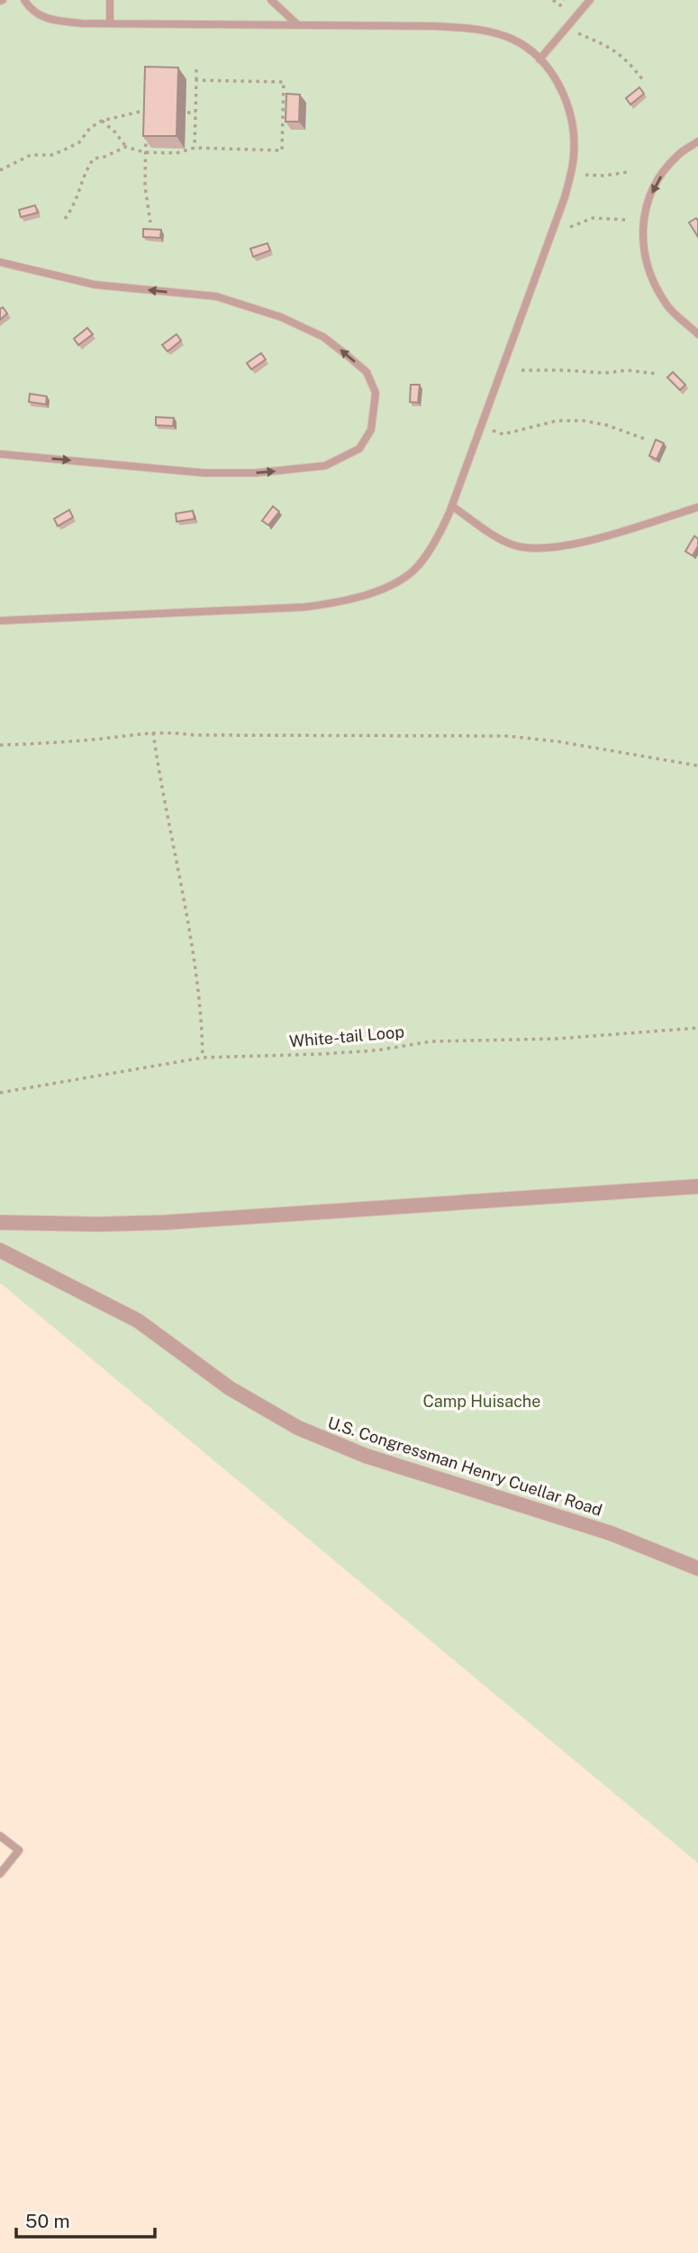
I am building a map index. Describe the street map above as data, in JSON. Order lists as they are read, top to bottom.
{
  "streets": {
    "street": ["U.S. Congressman Henry Cuellar Road"],
    "path": ["White-tail Loop"]
  },
  "parks": ["Camp Huisache"],
  "scale_bar": "50 m"
}
